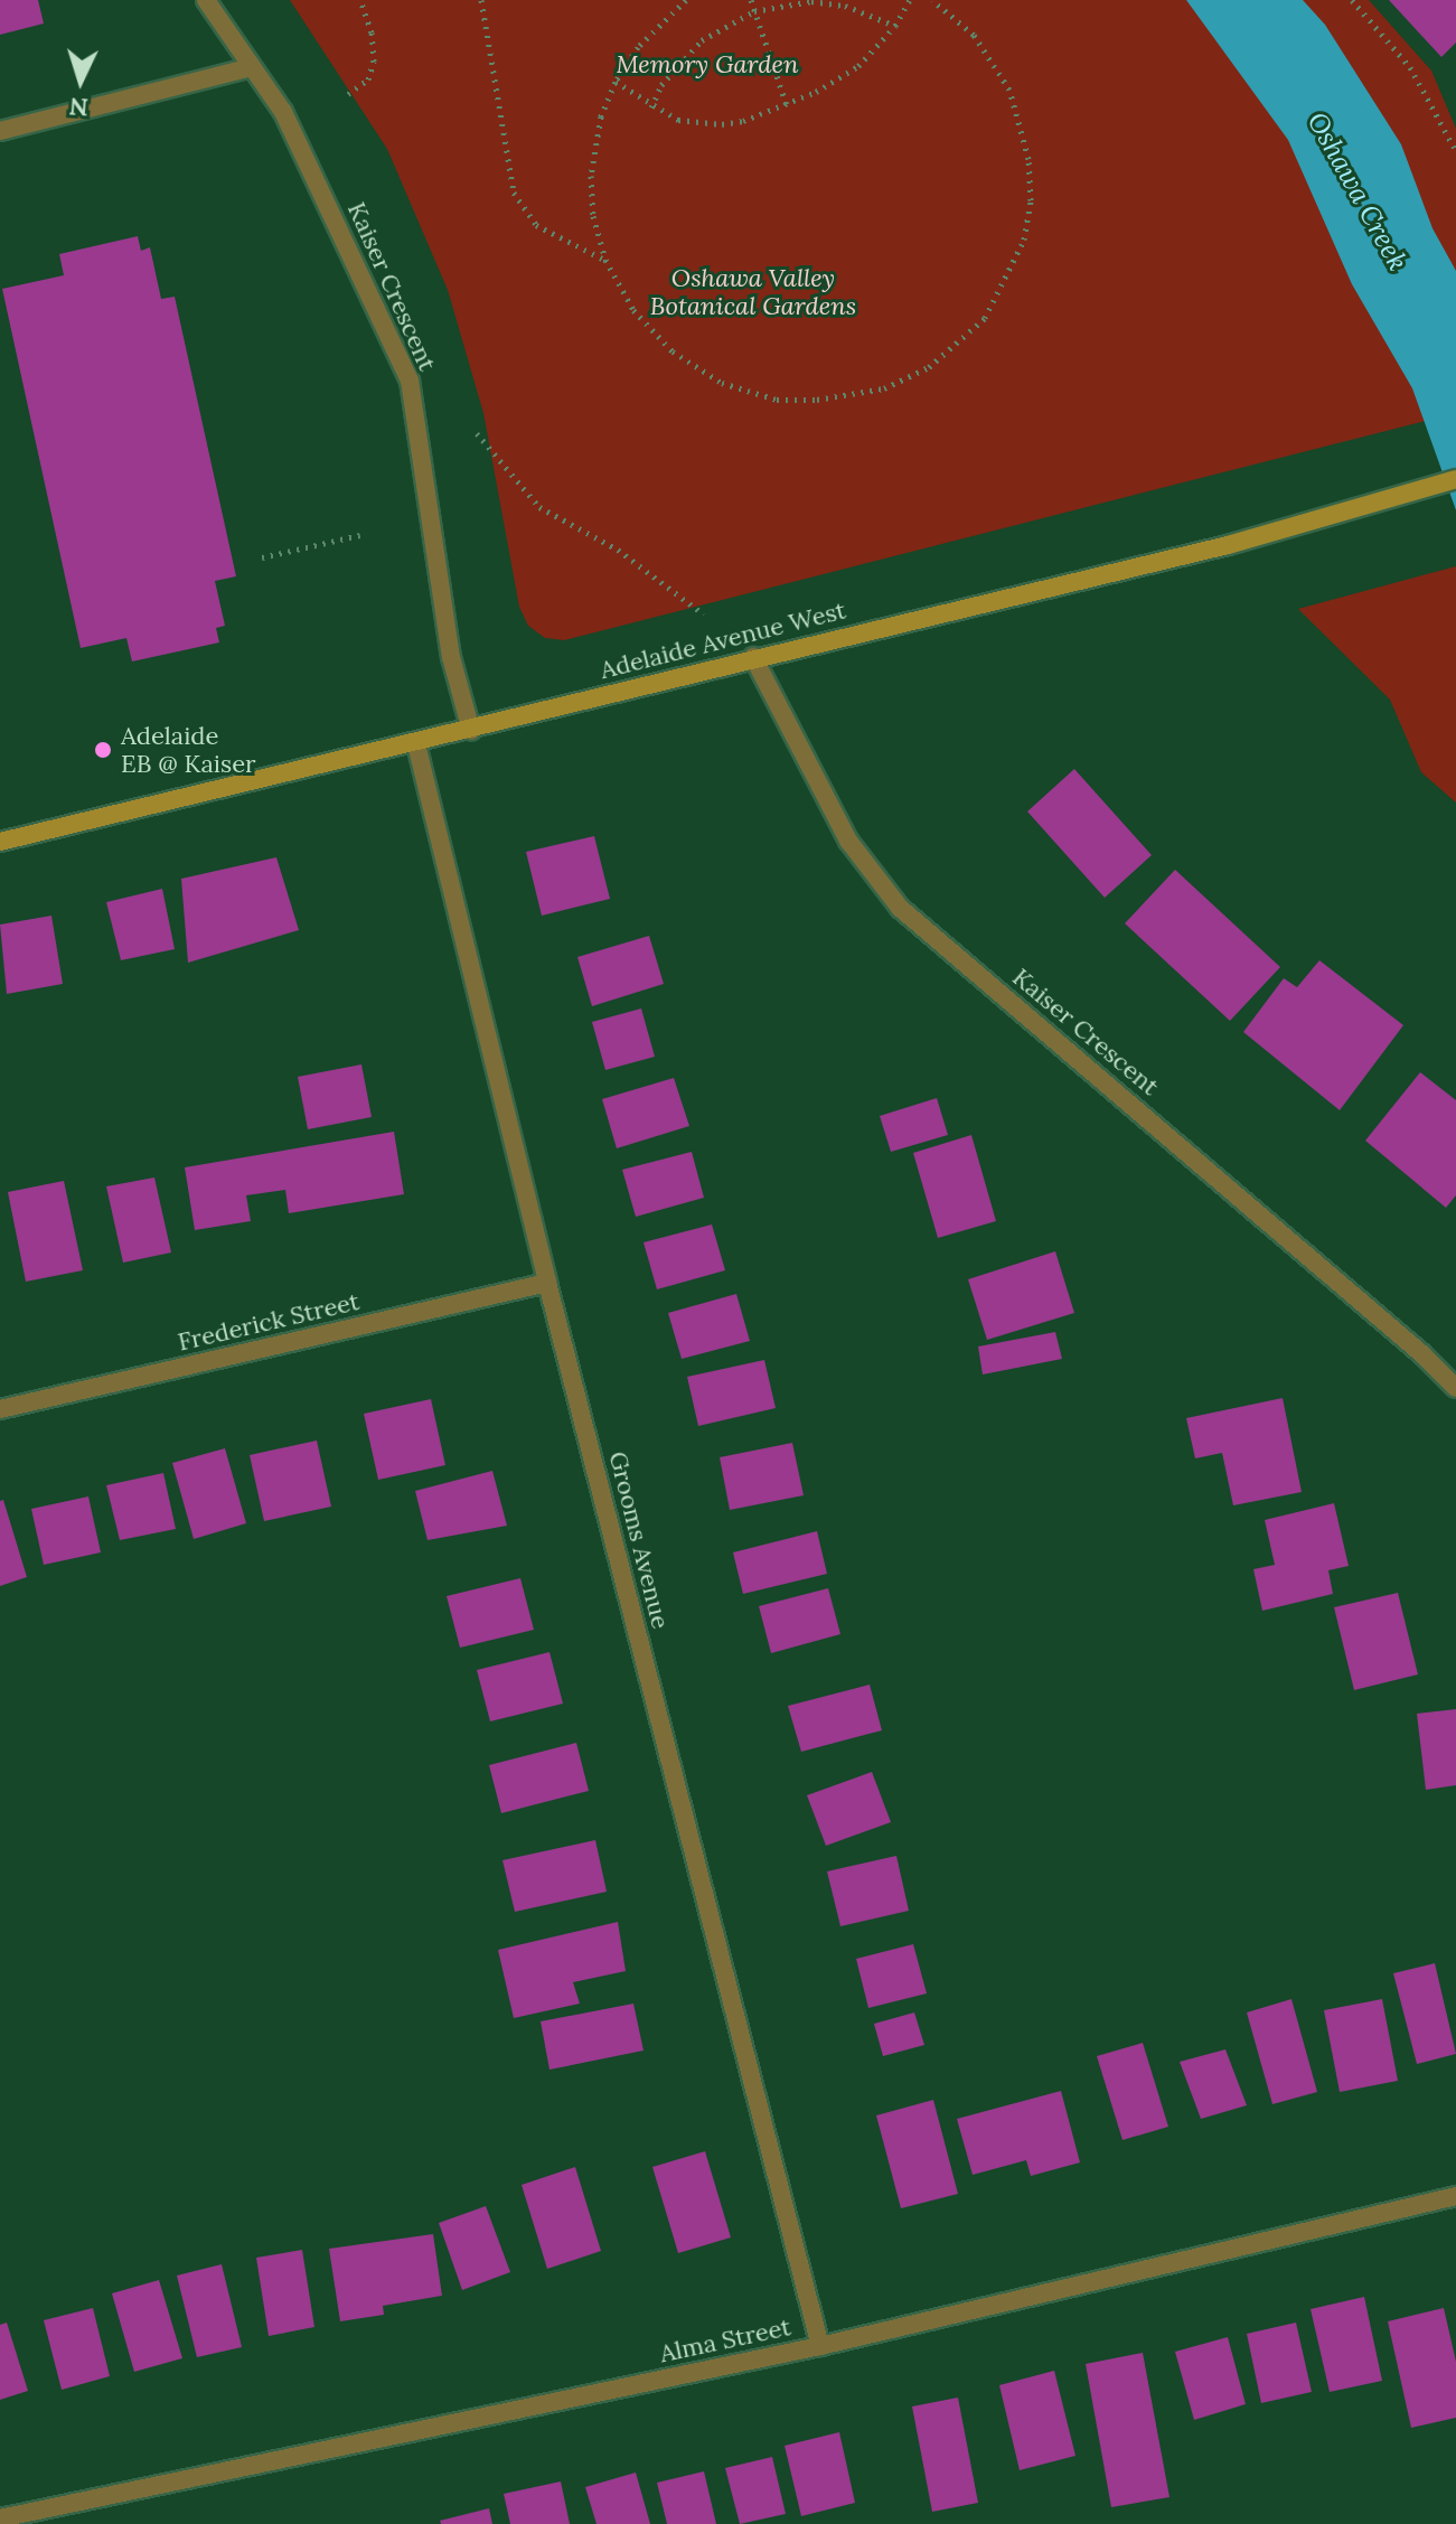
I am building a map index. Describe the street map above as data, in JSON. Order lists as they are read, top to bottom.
{
  "streets": {
    "main road": ["Adelaide Avenue West"],
    "street": [
      "Kaiser Crescent",
      "Frederick Street",
      "Grooms Avenue",
      "Alma Street"
    ]
  },
  "crossings": [
    ["Kaiser Crescent", "Adelaide Avenue West"],
    ["Adelaide Avenue West", "Grooms Avenue"],
    ["Frederick Street", "Grooms Avenue"],
    ["Grooms Avenue", "Alma Street"]
  ],
  "water": ["Oshawa Creek"],
  "parks": ["Memory Garden", "Oshawa Valley Botanical Gardens"],
  "places": ["Adelaide EB @ Kaiser"],
  "north": "bottom"
}
